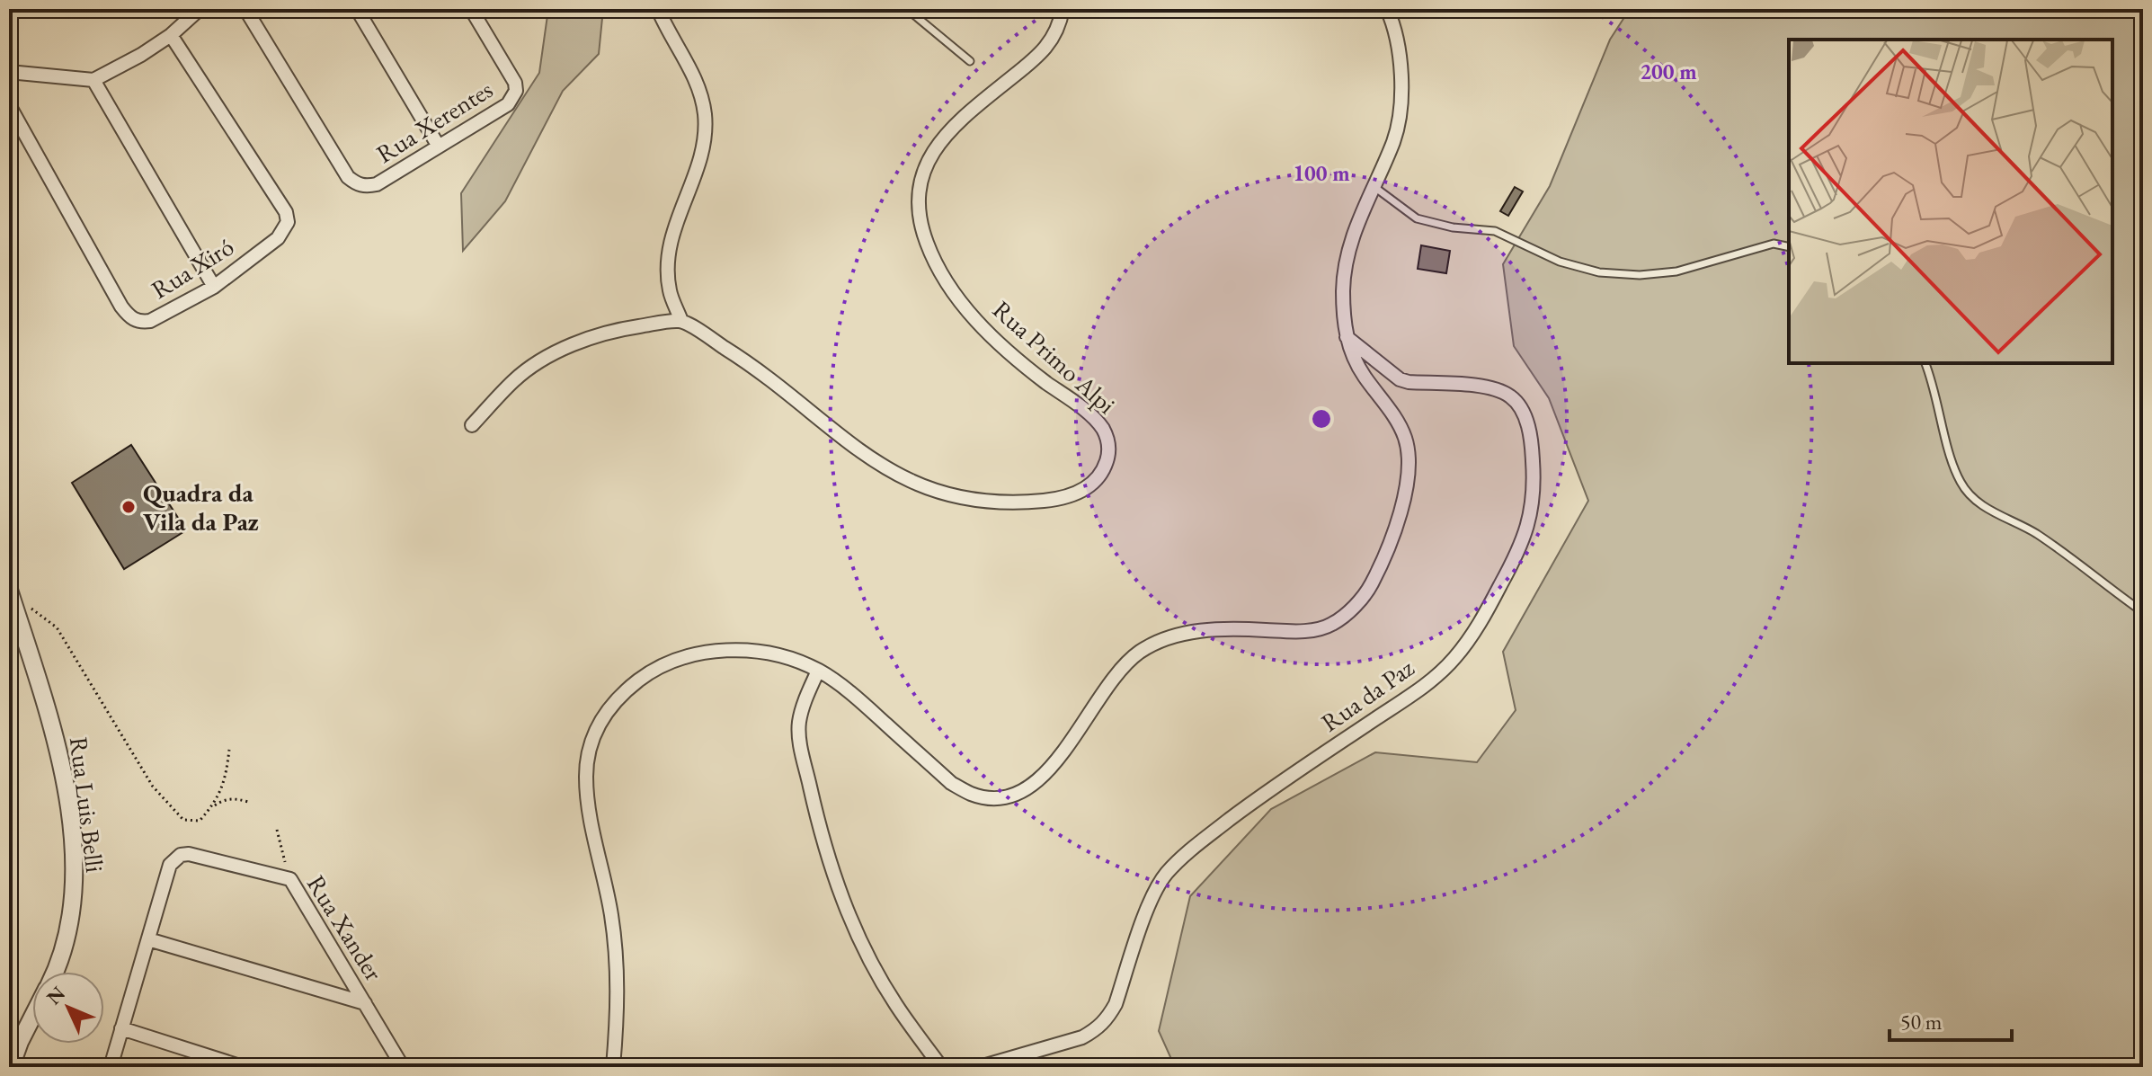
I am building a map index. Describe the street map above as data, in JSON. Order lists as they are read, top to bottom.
{
  "streets": {
    "street": [
      "Rua Xerentes",
      "Rua Xiró",
      "Rua Primo Alpi",
      "Rua da Paz",
      "Rua Luis Belli",
      "Rua Xander"
    ]
  },
  "places": ["Quadra da Vila da Paz"],
  "scale_bar": "50 m",
  "north": "top left",
  "rings": ["200 m", "100 m"]
}
